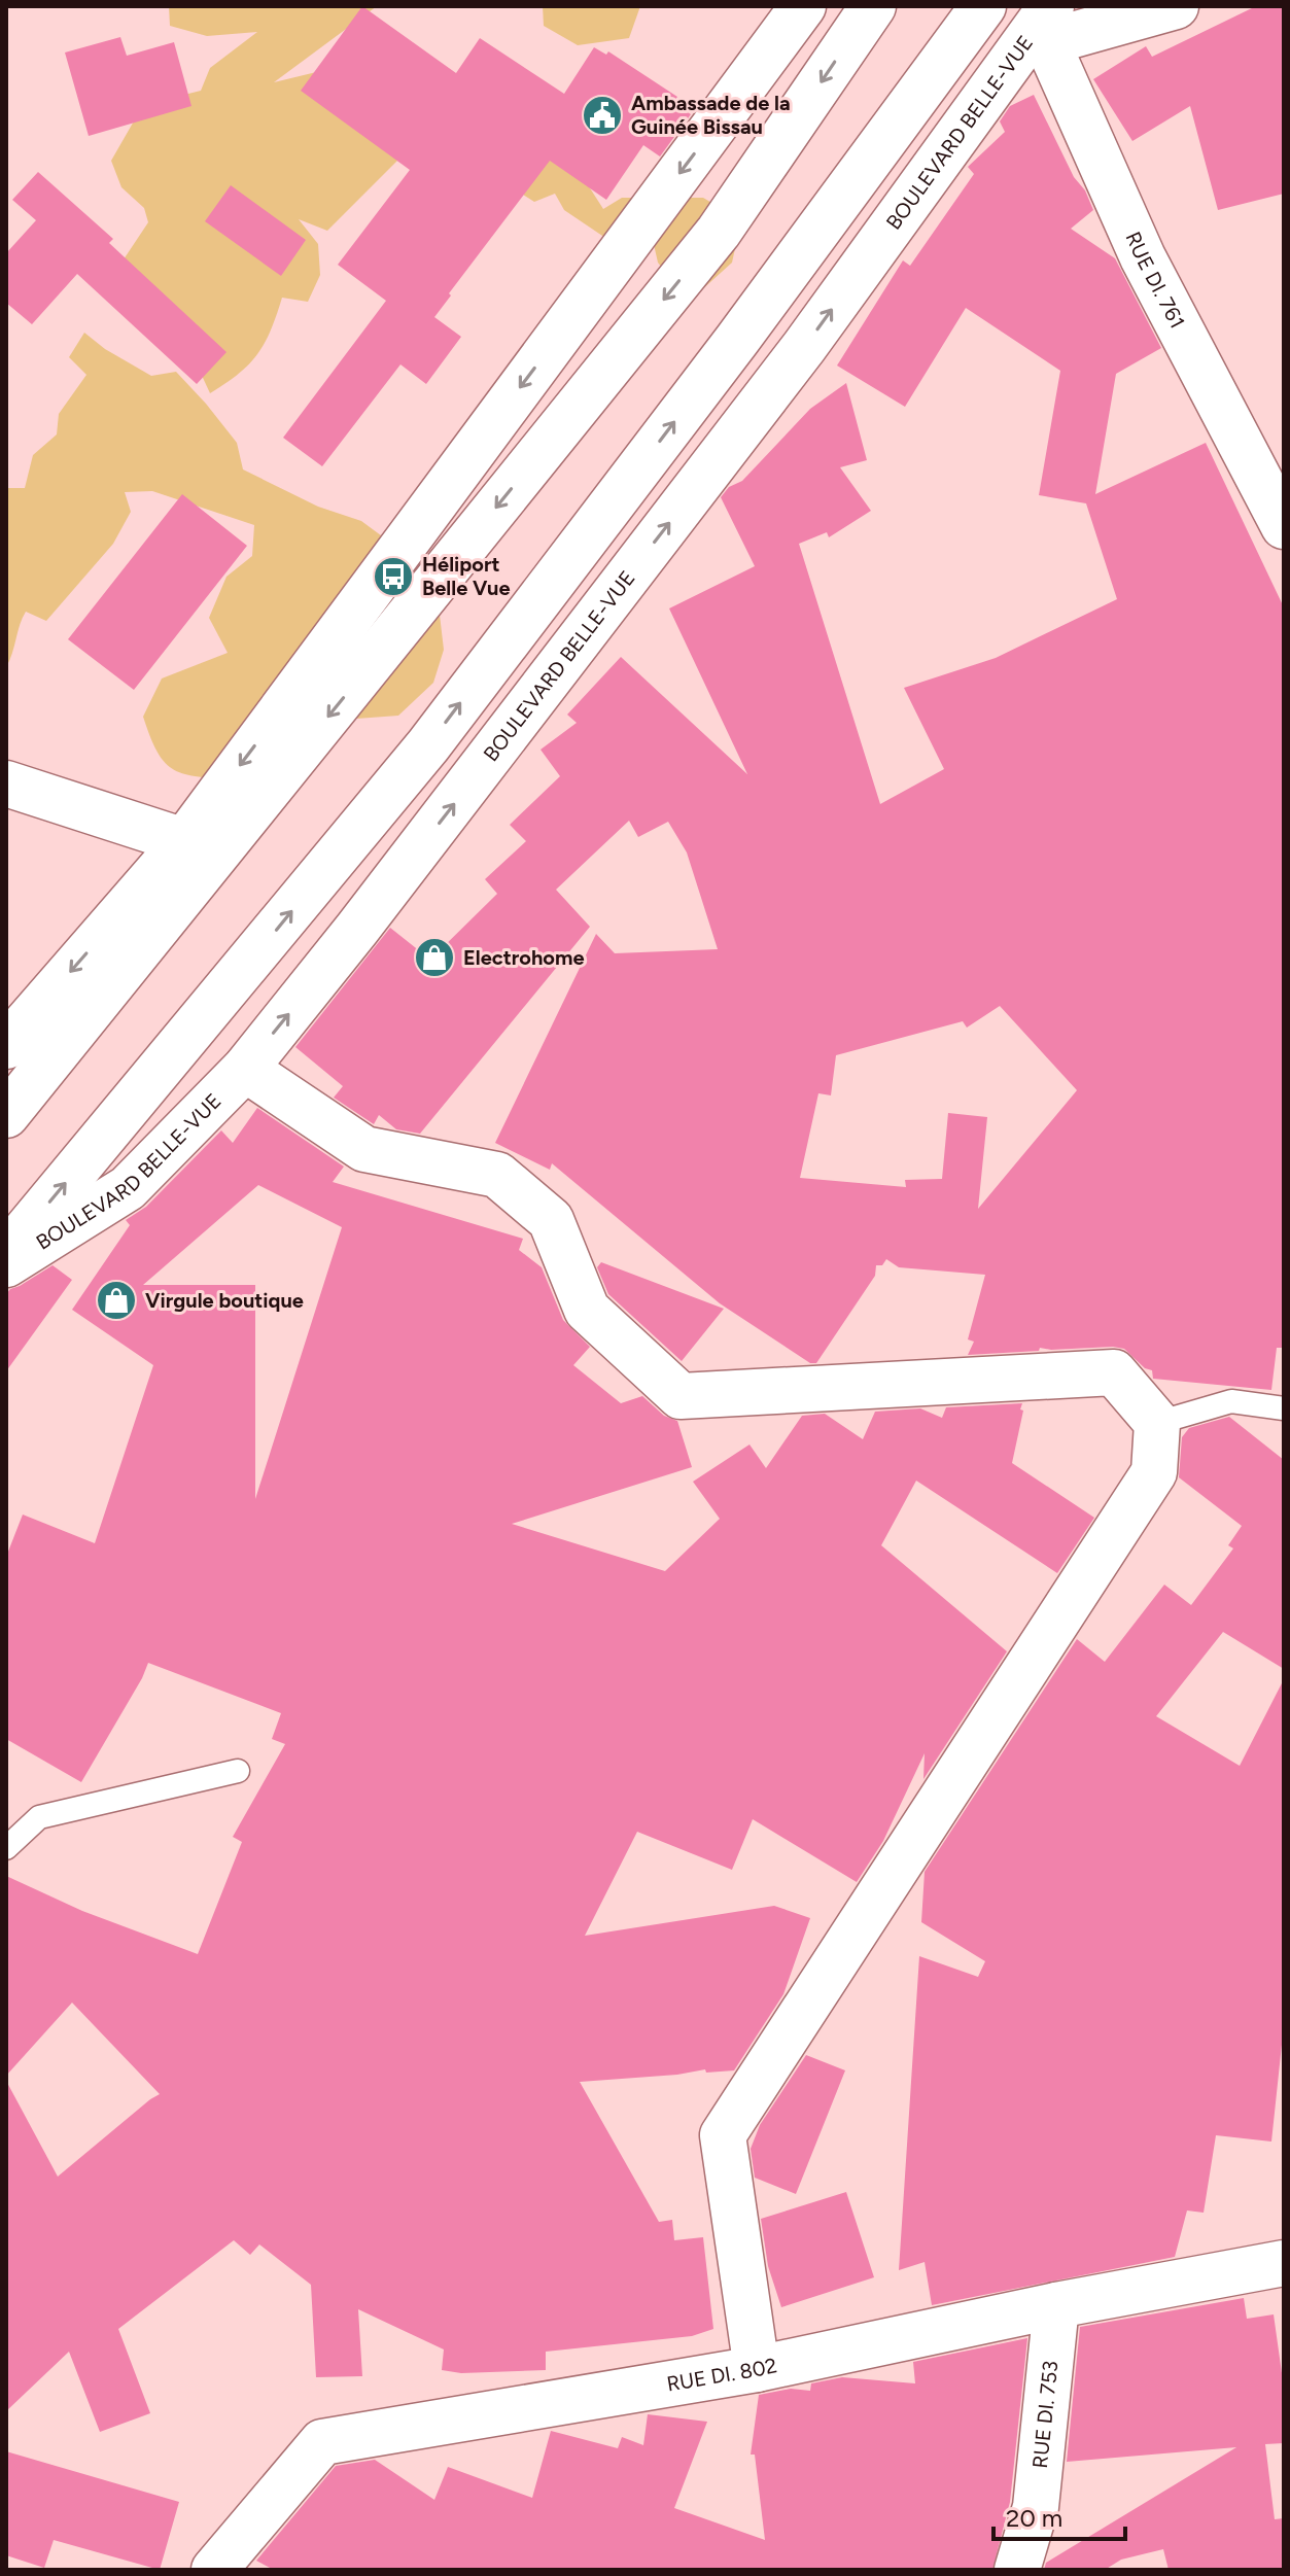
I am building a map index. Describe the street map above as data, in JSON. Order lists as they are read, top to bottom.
{
  "streets": {
    "street": [
      "BOULEVARD BELLE-VUE",
      "RUE DI. 761",
      "RUE DI. 802",
      "RUE DI. 753"
    ]
  },
  "crossings": [
    ["BOULEVARD BELLE-VUE", "RUE DI. 761"],
    ["RUE DI. 802", "RUE DI. 753"]
  ],
  "places": {
    "public building": ["Ambassade de la Guinée Bissau"],
    "bus stop": ["Héliport Belle Vue"],
    "shop": ["Electrohome", "Virgule boutique"]
  },
  "scale_bar": "20 m"
}
